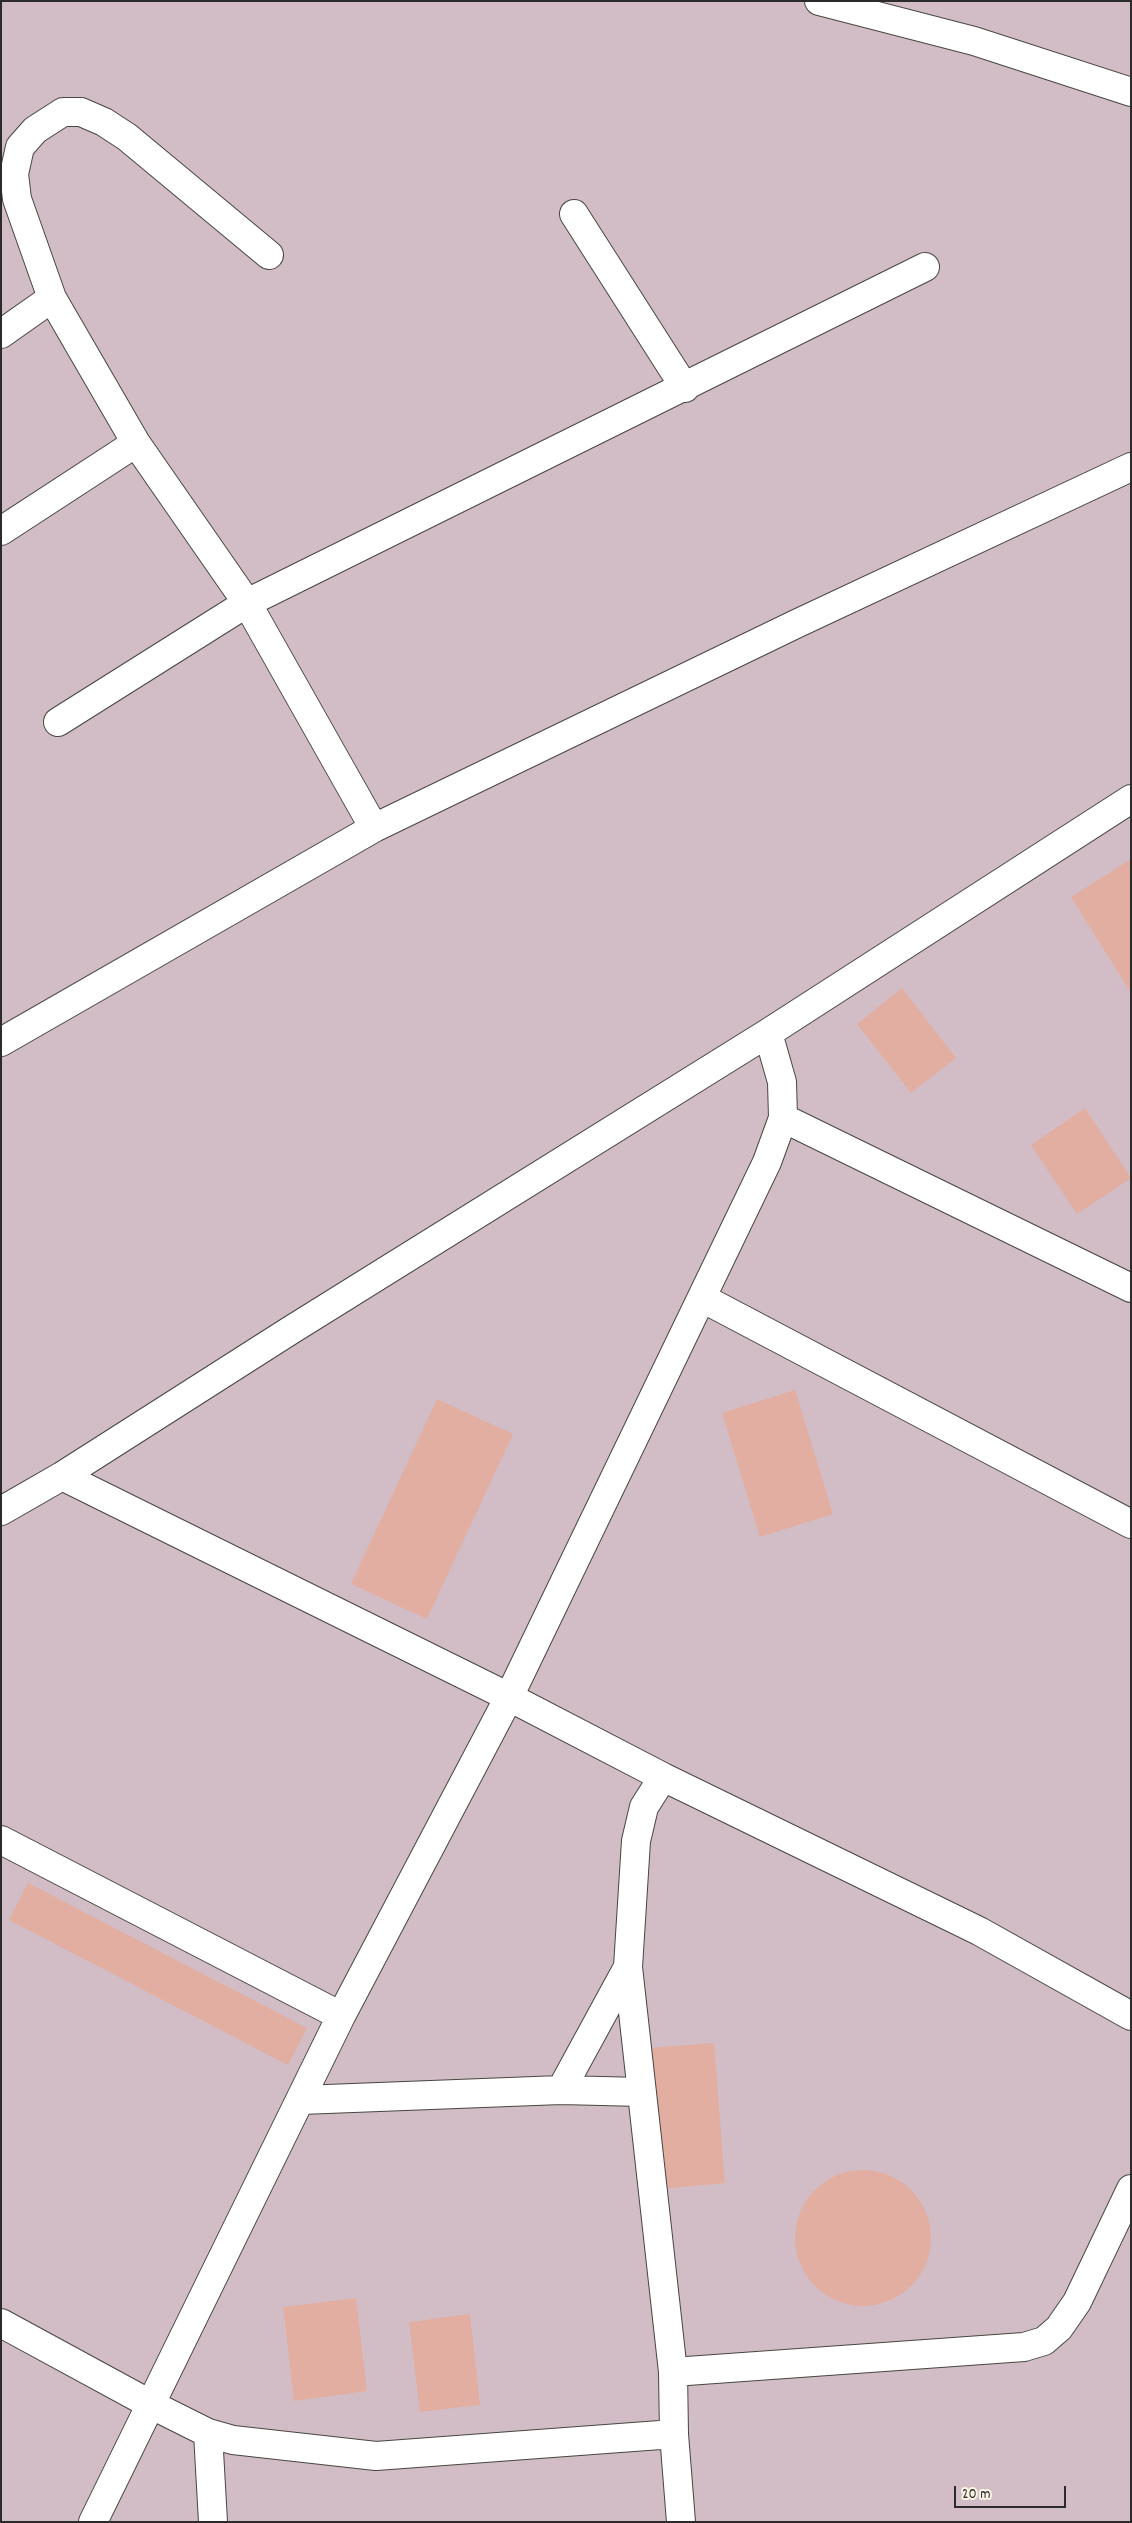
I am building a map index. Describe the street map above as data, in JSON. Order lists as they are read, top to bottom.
{
  "scale_bar": "20 m"
}
